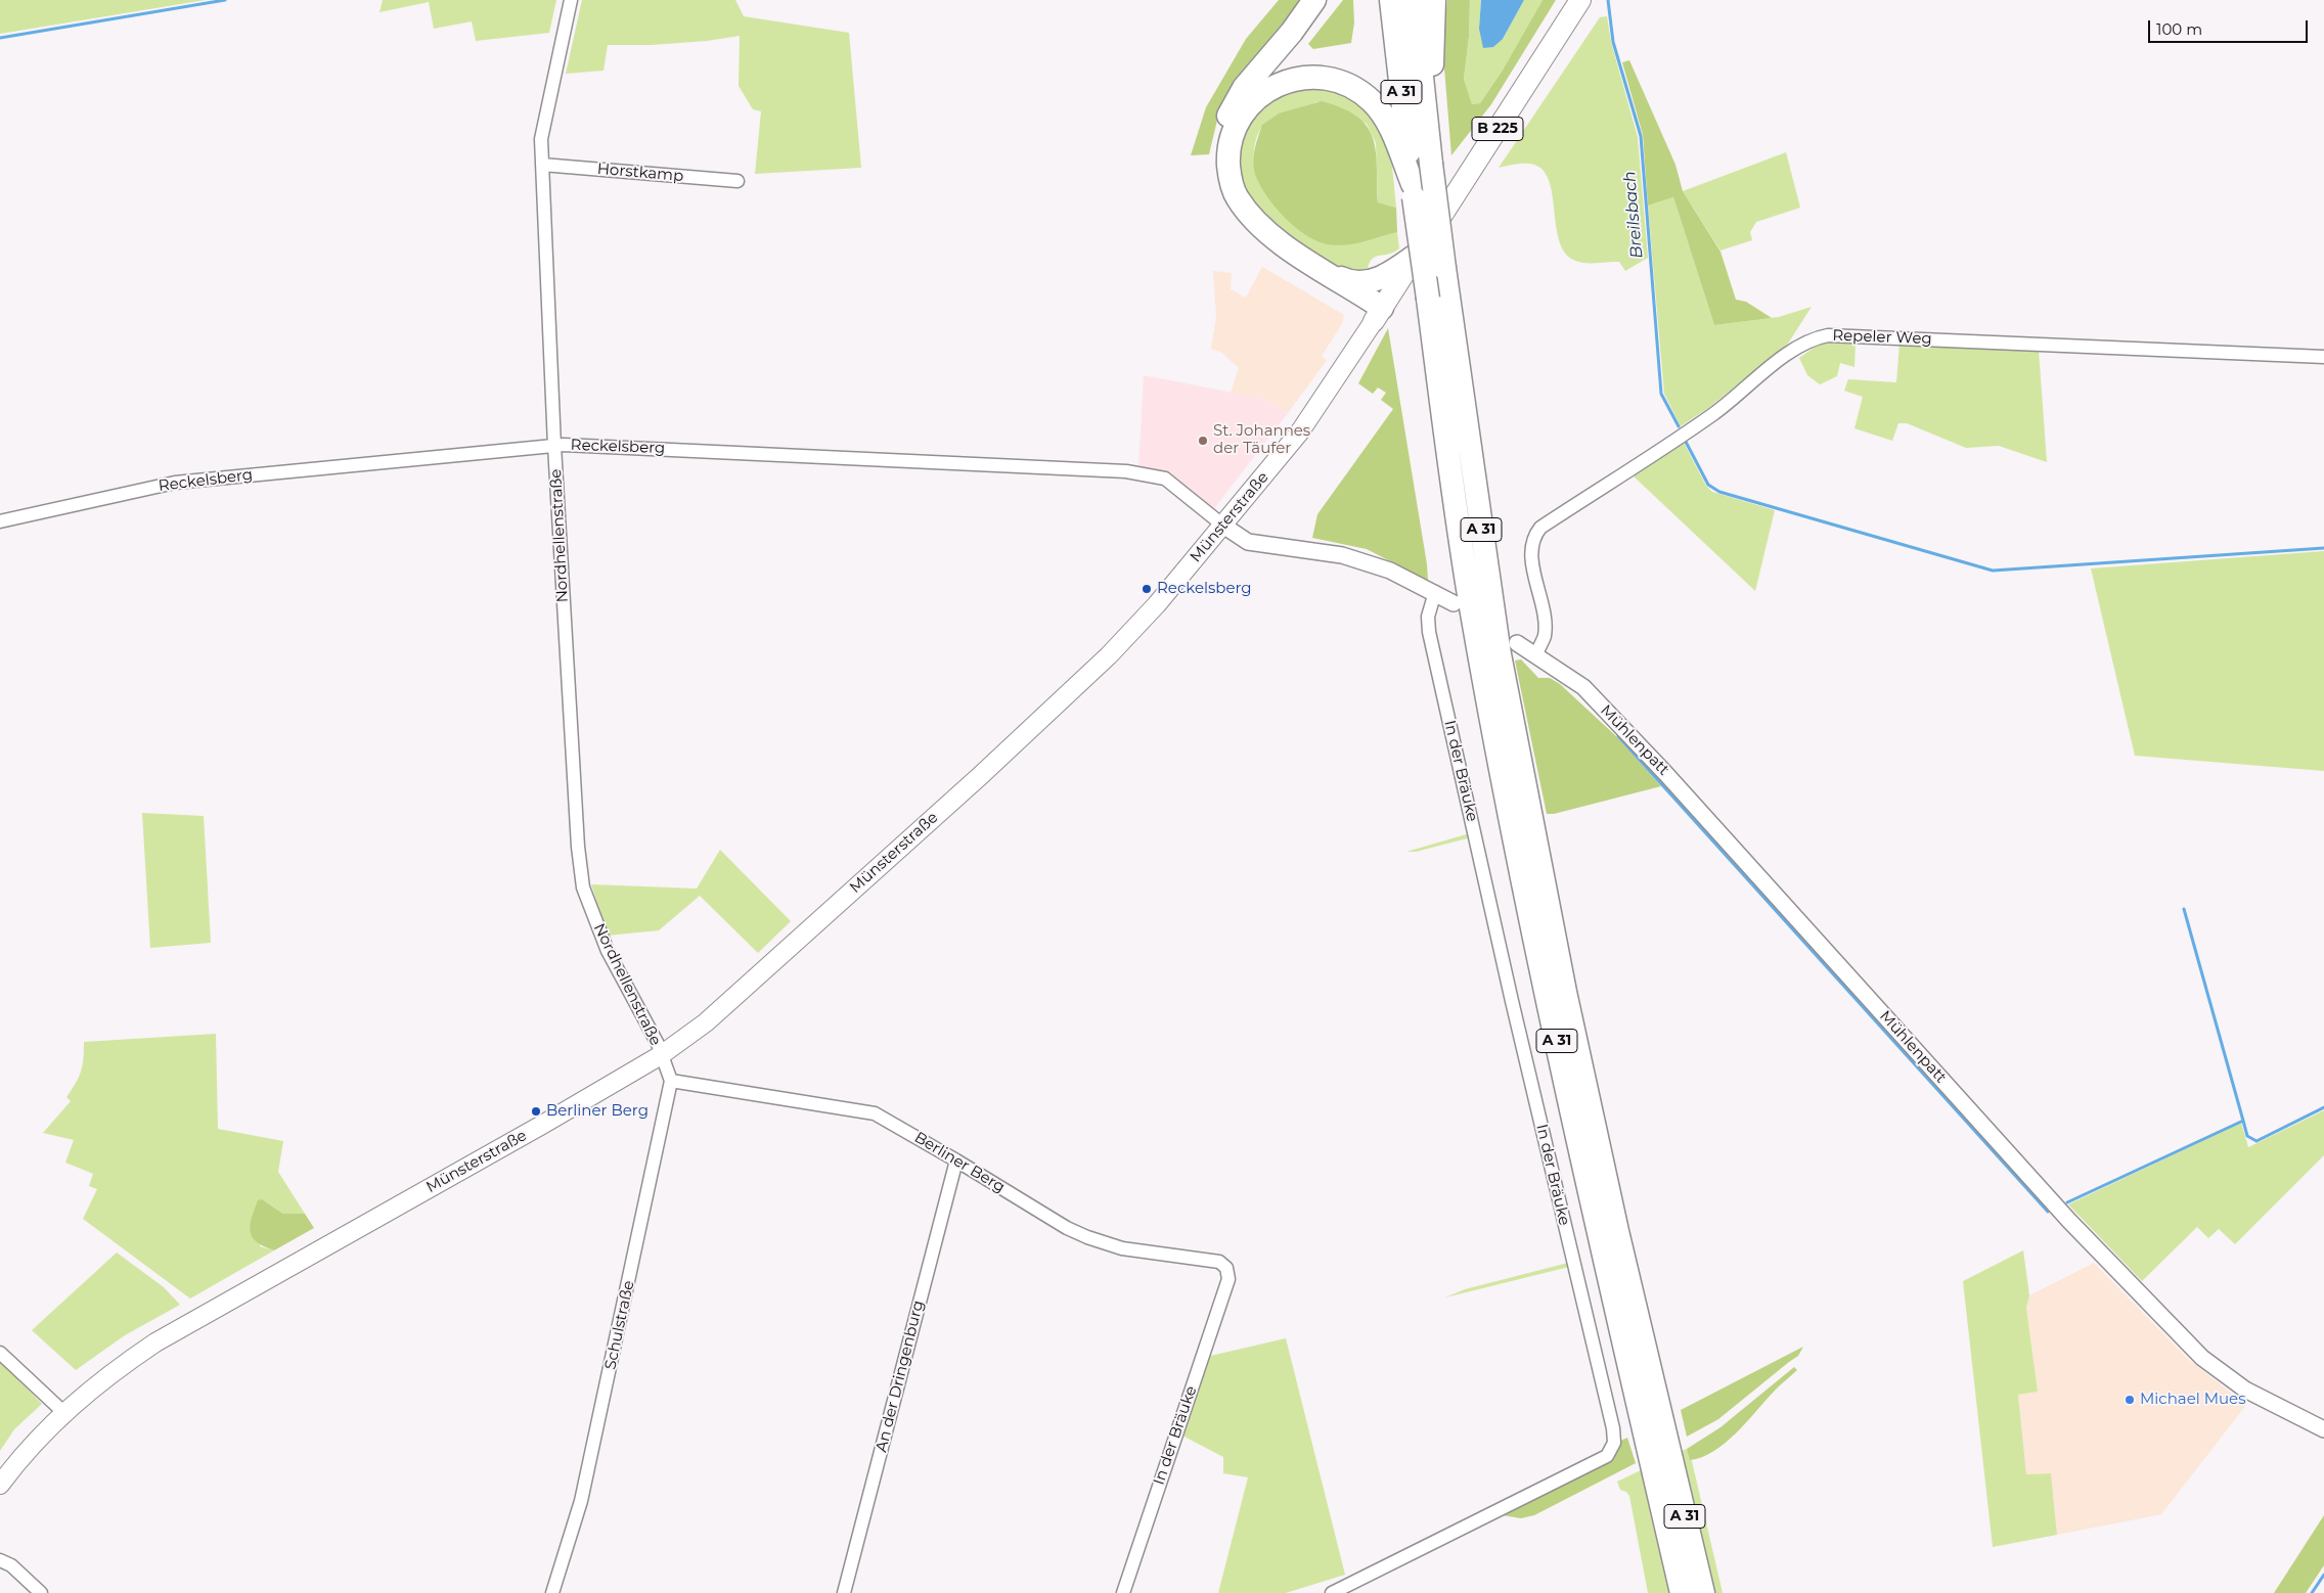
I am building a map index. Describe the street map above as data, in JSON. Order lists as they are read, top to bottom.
{
  "streets": {
    "highway": ["A 31"],
    "main road": ["B 225", "Münsterstraße"],
    "street": [
      "Horstkamp",
      "Repeler Weg",
      "Reckelsberg",
      "Nordhellenstraße",
      "Mühlenpatt",
      "In der Bräuke",
      "Berliner Berg",
      "Schulstraße",
      "An der Dringenburg"
    ]
  },
  "crossings": [
    ["Horstkamp", "Nordhellenstraße"],
    ["Repeler Weg", "Mühlenpatt"],
    ["Reckelsberg", "Münsterstraße"],
    ["Reckelsberg", "Nordhellenstraße"],
    ["Münsterstraße", "Nordhellenstraße"],
    ["In der Bräuke", "Berliner Berg"],
    ["Berliner Berg", "Schulstraße"],
    ["Berliner Berg", "An der Dringenburg"]
  ],
  "water": ["Breilsbach"],
  "places": [
    "St. Johannes der Täufer",
    "Reckelsberg",
    "Berliner Berg",
    "Michael Mues"
  ],
  "scale_bar": "100 m"
}
